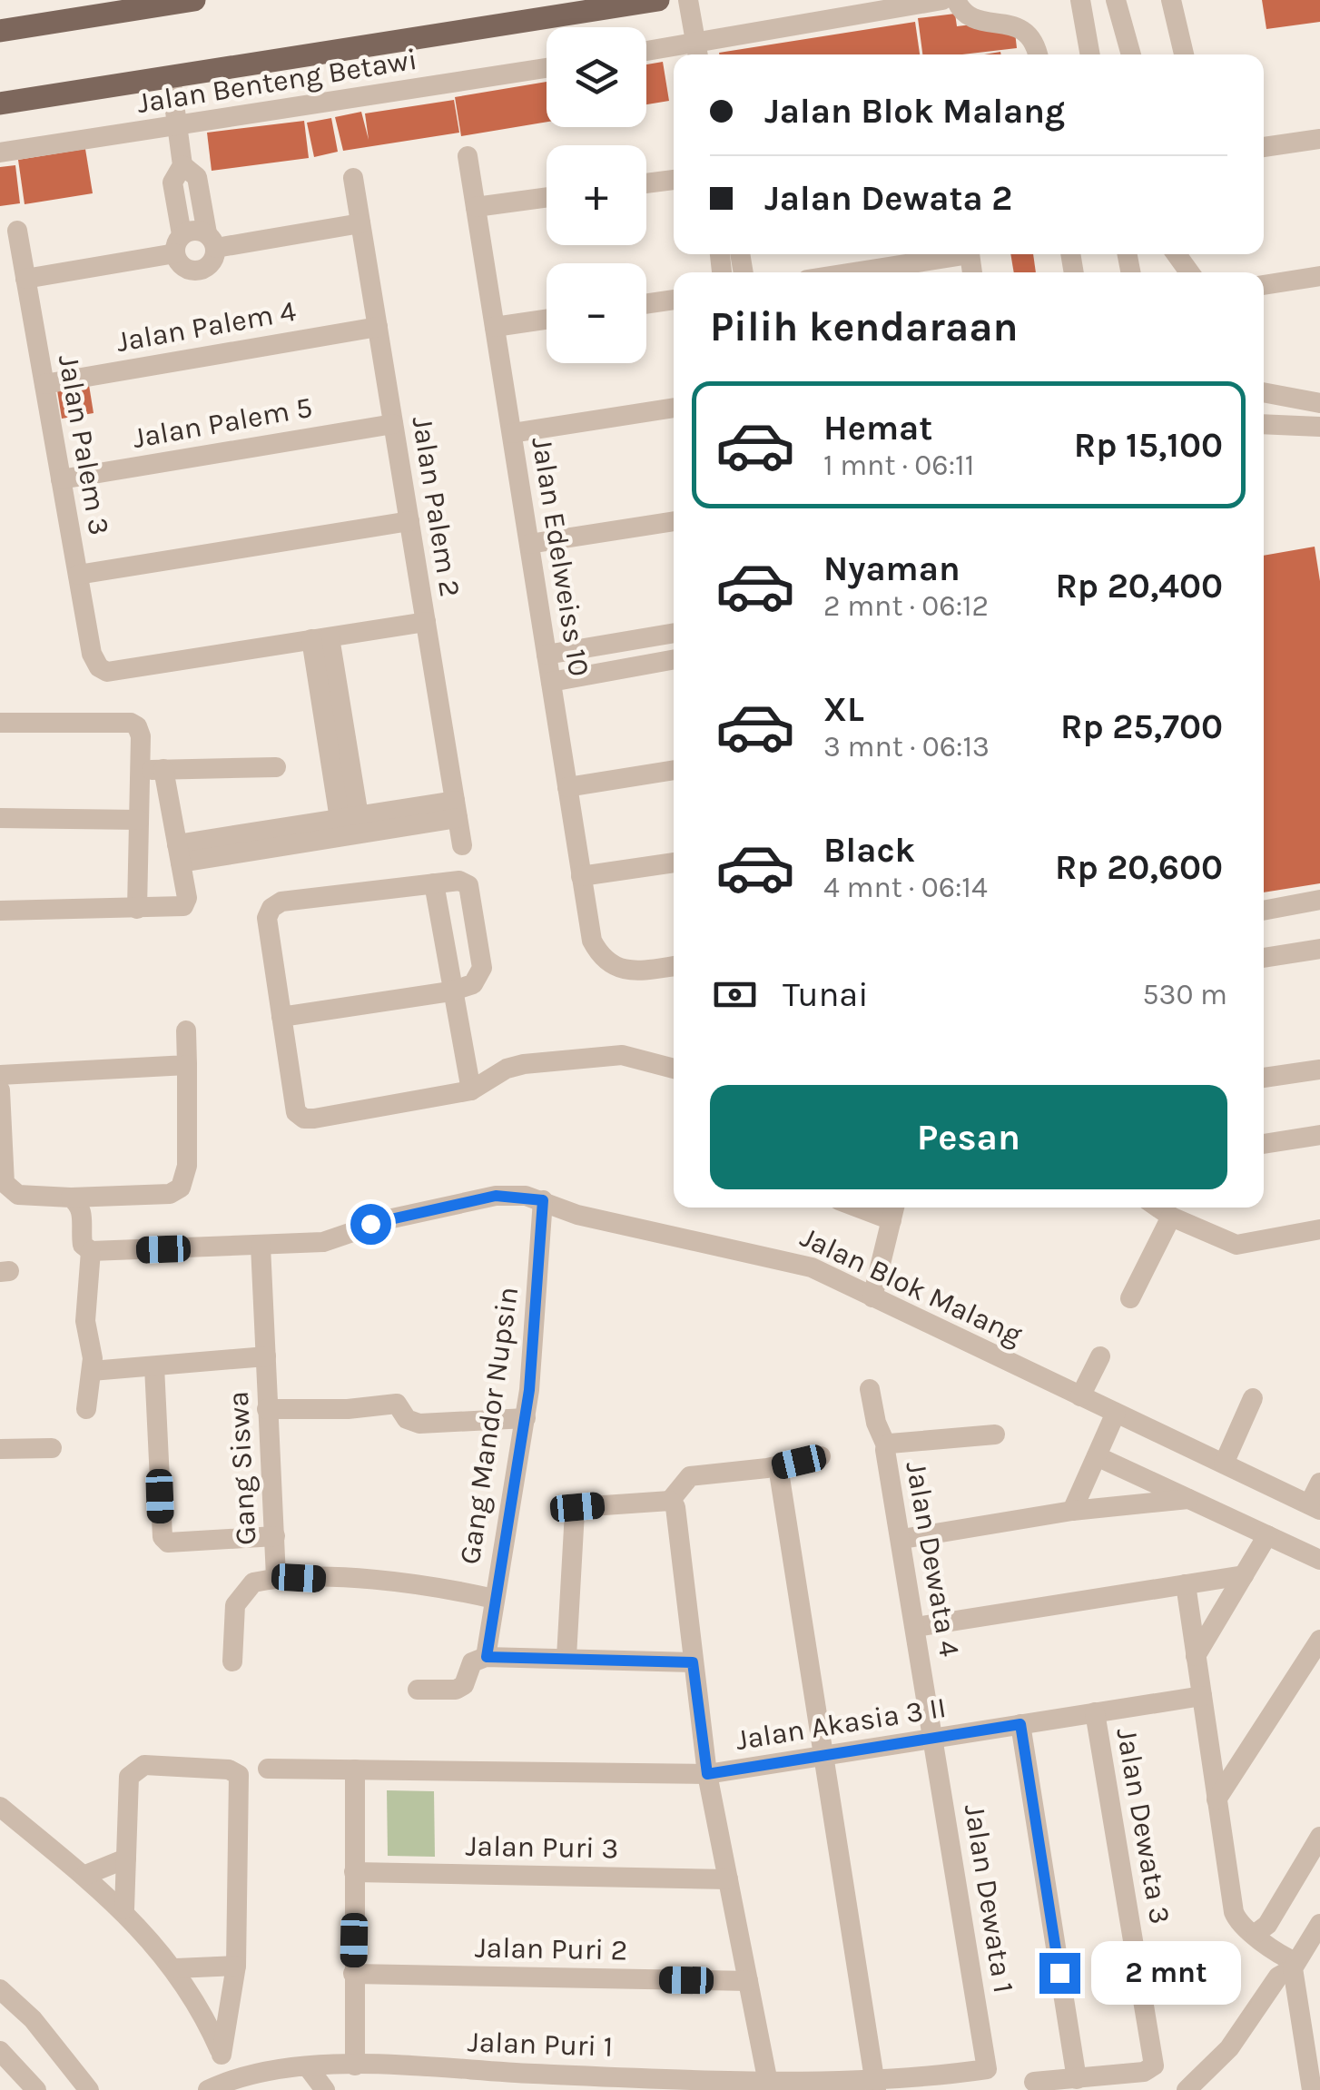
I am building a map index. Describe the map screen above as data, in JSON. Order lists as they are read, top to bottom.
{
  "streets": {
    "main road": ["Jalan Benteng Betawi"],
    "street": [
      "Jalan Palem 4",
      "Jalan Palem 5",
      "Jalan Palem 3",
      "Jalan Palem 2",
      "Jalan Edelweiss 10",
      "Jalan Blok Malang",
      "Gang Mandor Nupsin",
      "Gang Siswa",
      "Jalan Dewata 4",
      "Jalan Akasia 3 II",
      "Jalan Dewata 3",
      "Jalan Puri 3",
      "Jalan Dewata 1",
      "Jalan Puri 2",
      "Jalan Puri 1"
    ]
  },
  "crossings": [
    ["Jalan Palem 4", "Jalan Palem 3"],
    ["Jalan Palem 4", "Jalan Palem 2"],
    ["Jalan Palem 5", "Jalan Palem 3"],
    ["Jalan Palem 5", "Jalan Palem 2"],
    ["Jalan Blok Malang", "Gang Mandor Nupsin"],
    ["Jalan Blok Malang", "Gang Siswa"],
    ["Jalan Dewata 4", "Jalan Akasia 3 II"],
    ["Jalan Dewata 4", "Jalan Dewata 1"],
    ["Jalan Akasia 3 II", "Jalan Dewata 3"],
    ["Jalan Akasia 3 II", "Jalan Dewata 1"],
    ["Jalan Dewata 1", "Jalan Puri 1"]
  ],
  "page": {
    "map_buttons": ["+", "−"],
    "banner": ["Jalan Blok Malang", "Jalan Dewata 2"],
    "heading": "Pilih kendaraan",
    "list": [
      {
        "name": "Hemat",
        "note": "1 mnt · 06:11",
        "value": "Rp 15,100"
      },
      {
        "name": "Nyaman",
        "note": "2 mnt · 06:12",
        "value": "Rp 20,400"
      },
      {
        "name": "XL",
        "note": "3 mnt · 06:13",
        "value": "Rp 25,700"
      },
      {
        "name": "Black",
        "note": "4 mnt · 06:14",
        "value": "Rp 20,600"
      }
    ],
    "pay": ["Tunai", "530 m"],
    "buttons": "Pesan",
    "bubble": "2 mnt"
  }
}
